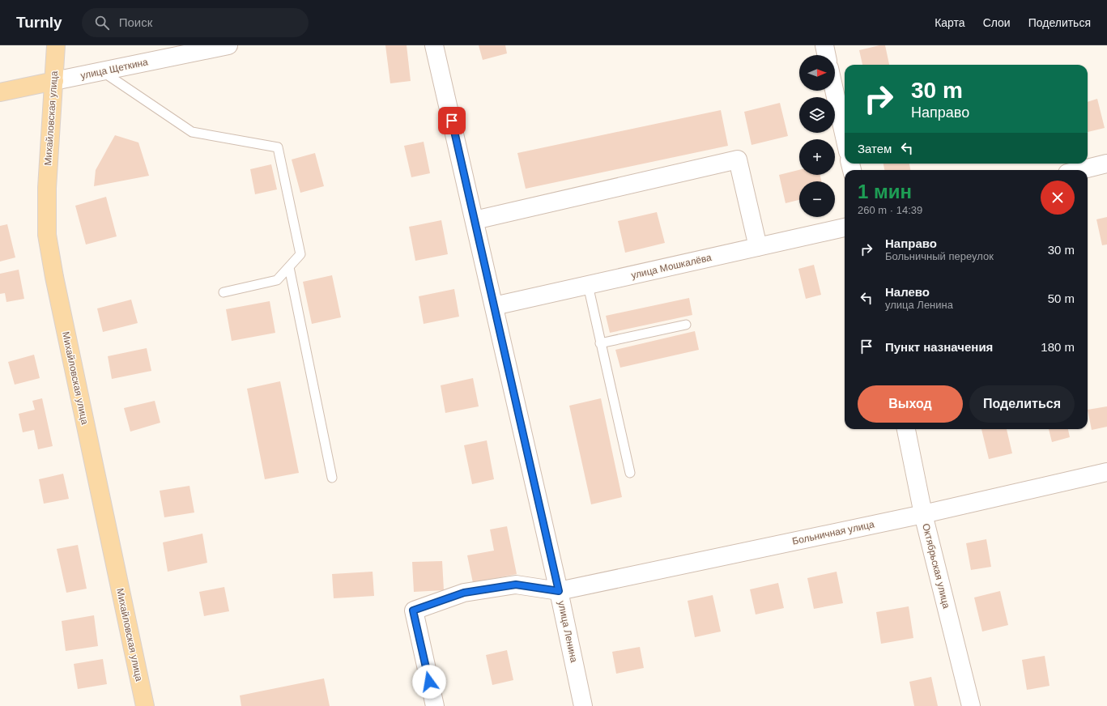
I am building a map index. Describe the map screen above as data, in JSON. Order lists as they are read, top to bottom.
{
  "streets": {
    "main road": ["улица Щеткина", "Михайловская улица"],
    "street": [
      "улица Мошкалёва",
      "Больничная улица",
      "Октябрьская улица",
      "улица Ленина"
    ]
  },
  "crossings": [
    ["улица Щеткина", "Михайловская улица"],
    ["улица Мошкалёва", "улица Ленина"],
    ["Больничная улица", "Октябрьская улица"],
    ["Больничная улица", "улица Ленина"]
  ],
  "north": "right",
  "page": {
    "header": "Turnly",
    "search": "Поиск",
    "nav": ["Карта", "Слои", "Поделиться"],
    "map_buttons": ["+", "−"],
    "turn": ["30 m", "Направо"],
    "then": "Затем",
    "heading": ["1 мин", "260 m · 14:39"],
    "list": [
      {
        "name": "Направо",
        "note": "Больничный переулок",
        "value": "30 m"
      },
      {
        "name": "Налево",
        "note": "улица Ленина",
        "value": "50 m"
      },
      {
        "name": "Пункт назначения",
        "value": "180 m"
      }
    ],
    "buttons": ["Выход", "Поделиться"]
  }
}
